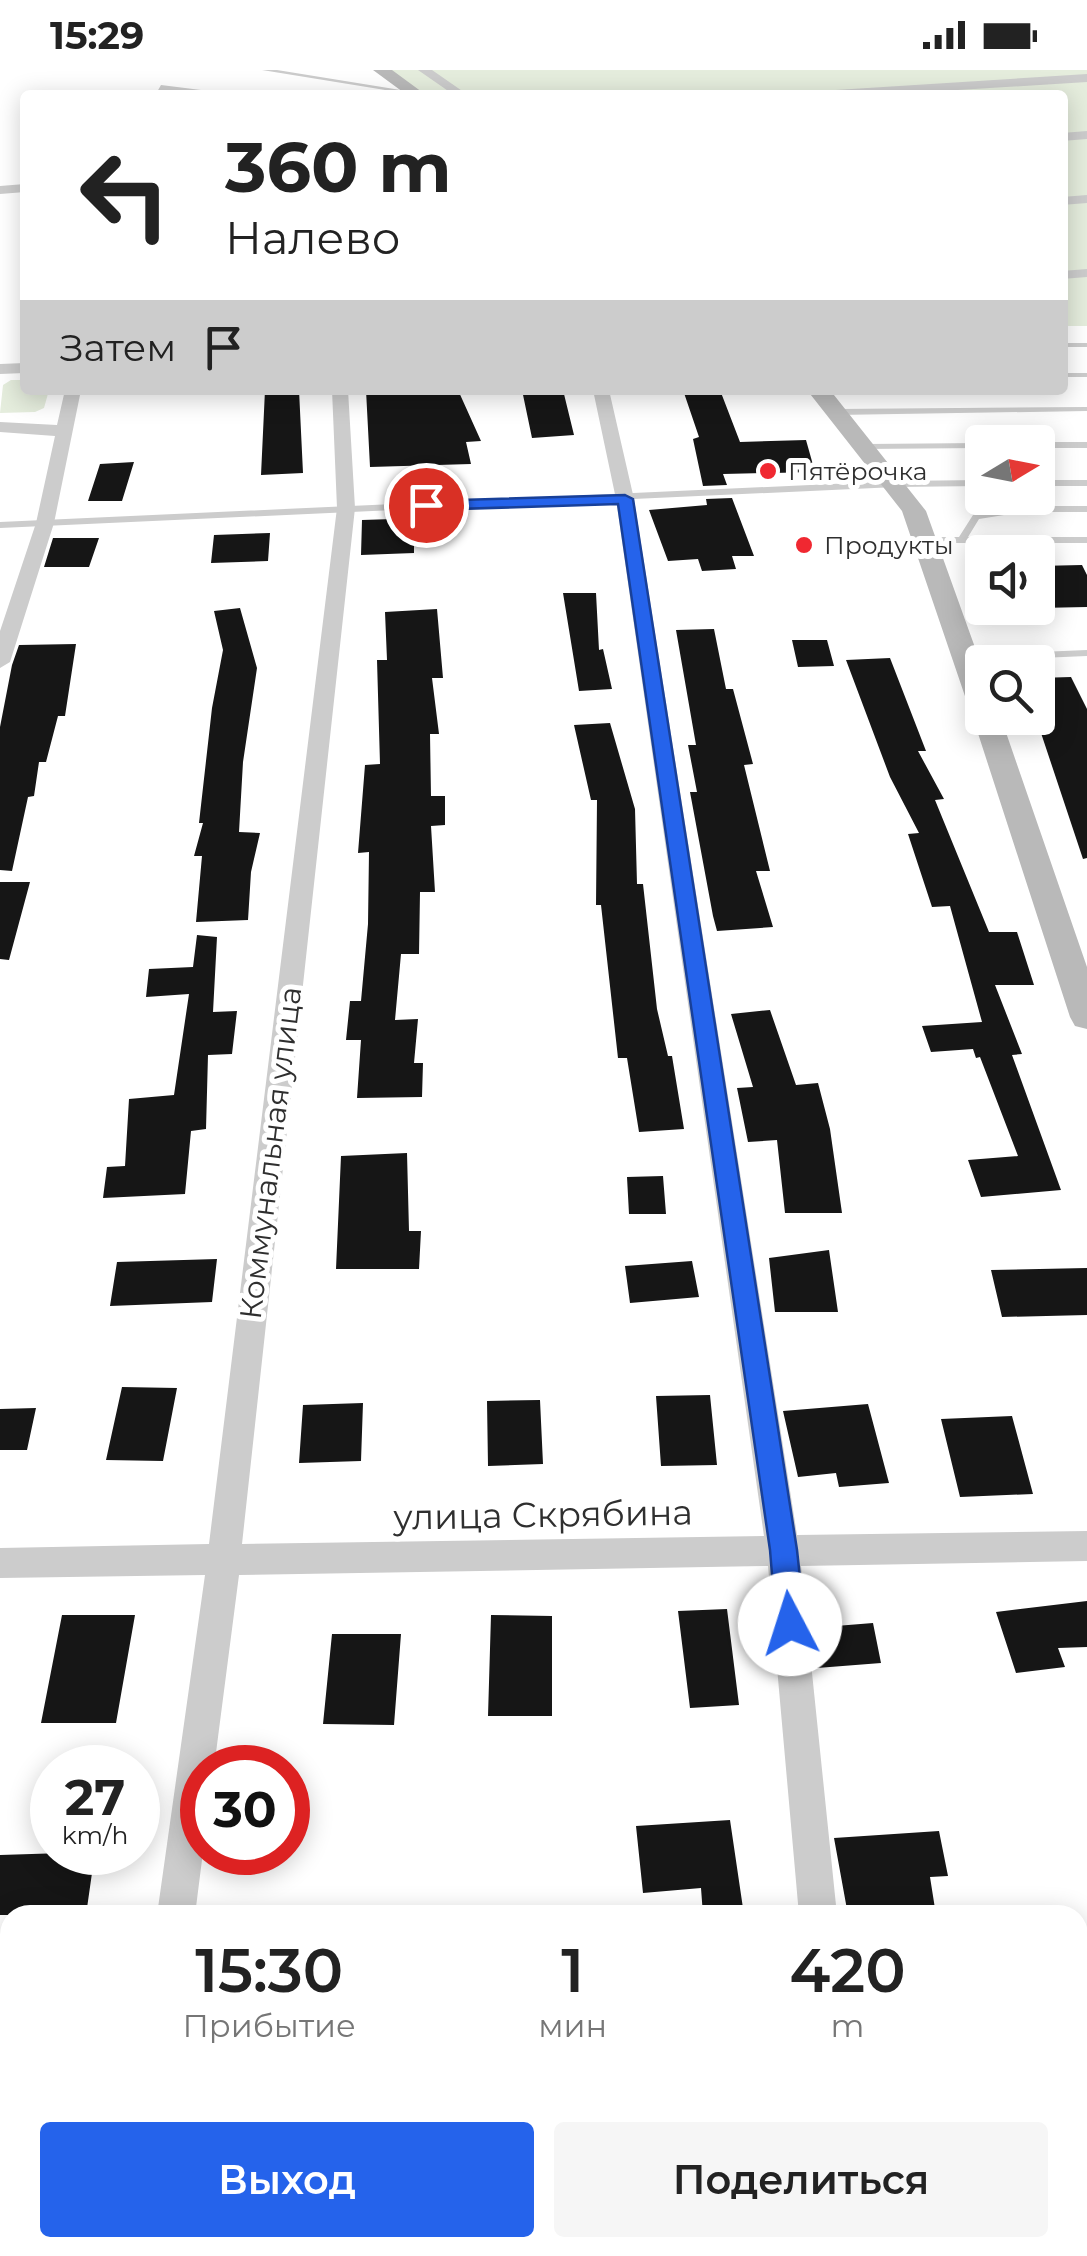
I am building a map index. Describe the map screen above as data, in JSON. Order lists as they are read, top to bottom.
{
  "streets": {
    "street": ["Коммунальная улица", "улица Скрябина"]
  },
  "crossings": [
    ["Коммунальная улица", "улица Скрябина"]
  ],
  "places": ["Пятёрочка", "Продукты"],
  "north": "right",
  "page": {
    "status": "15:29",
    "turn": ["360 m", "Налево"],
    "then": "Затем",
    "speed": "27 km/h",
    "limit": "30",
    "eta": [
      "15:30",
      "Прибытие",
      "1",
      "мин",
      "420",
      "m"
    ],
    "buttons": ["Выход", "Поделиться"]
  }
}
